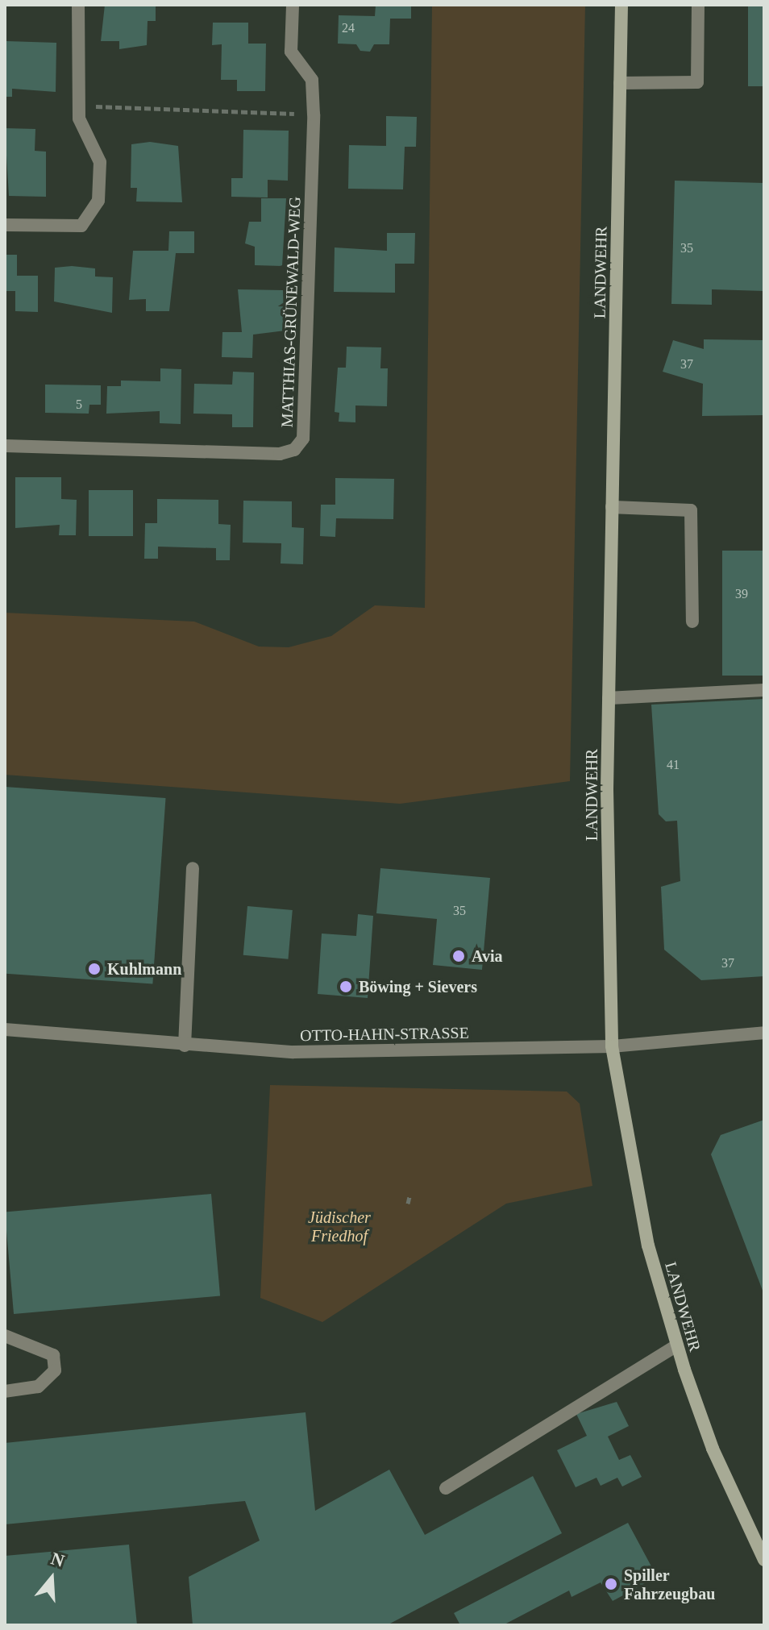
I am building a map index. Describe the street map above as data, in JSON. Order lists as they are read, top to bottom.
{
  "streets": {
    "main road": ["LANDWEHR"],
    "street": ["MATTHIAS-GRÜNEWALD-WEG", "OTTO-HAHN-STRASSE"]
  },
  "crossings": [
    ["LANDWEHR", "OTTO-HAHN-STRASSE"]
  ],
  "parks": ["Jüdischer Friedhof"],
  "places": [
    "Avia",
    "Kuhlmann",
    "Böwing + Sievers",
    "Spiller Fahrzeugbau"
  ],
  "house_numbers": [
    "24",
    "35",
    "37",
    "5",
    "39",
    "41",
    "35",
    "37"
  ],
  "north": "top"
}
